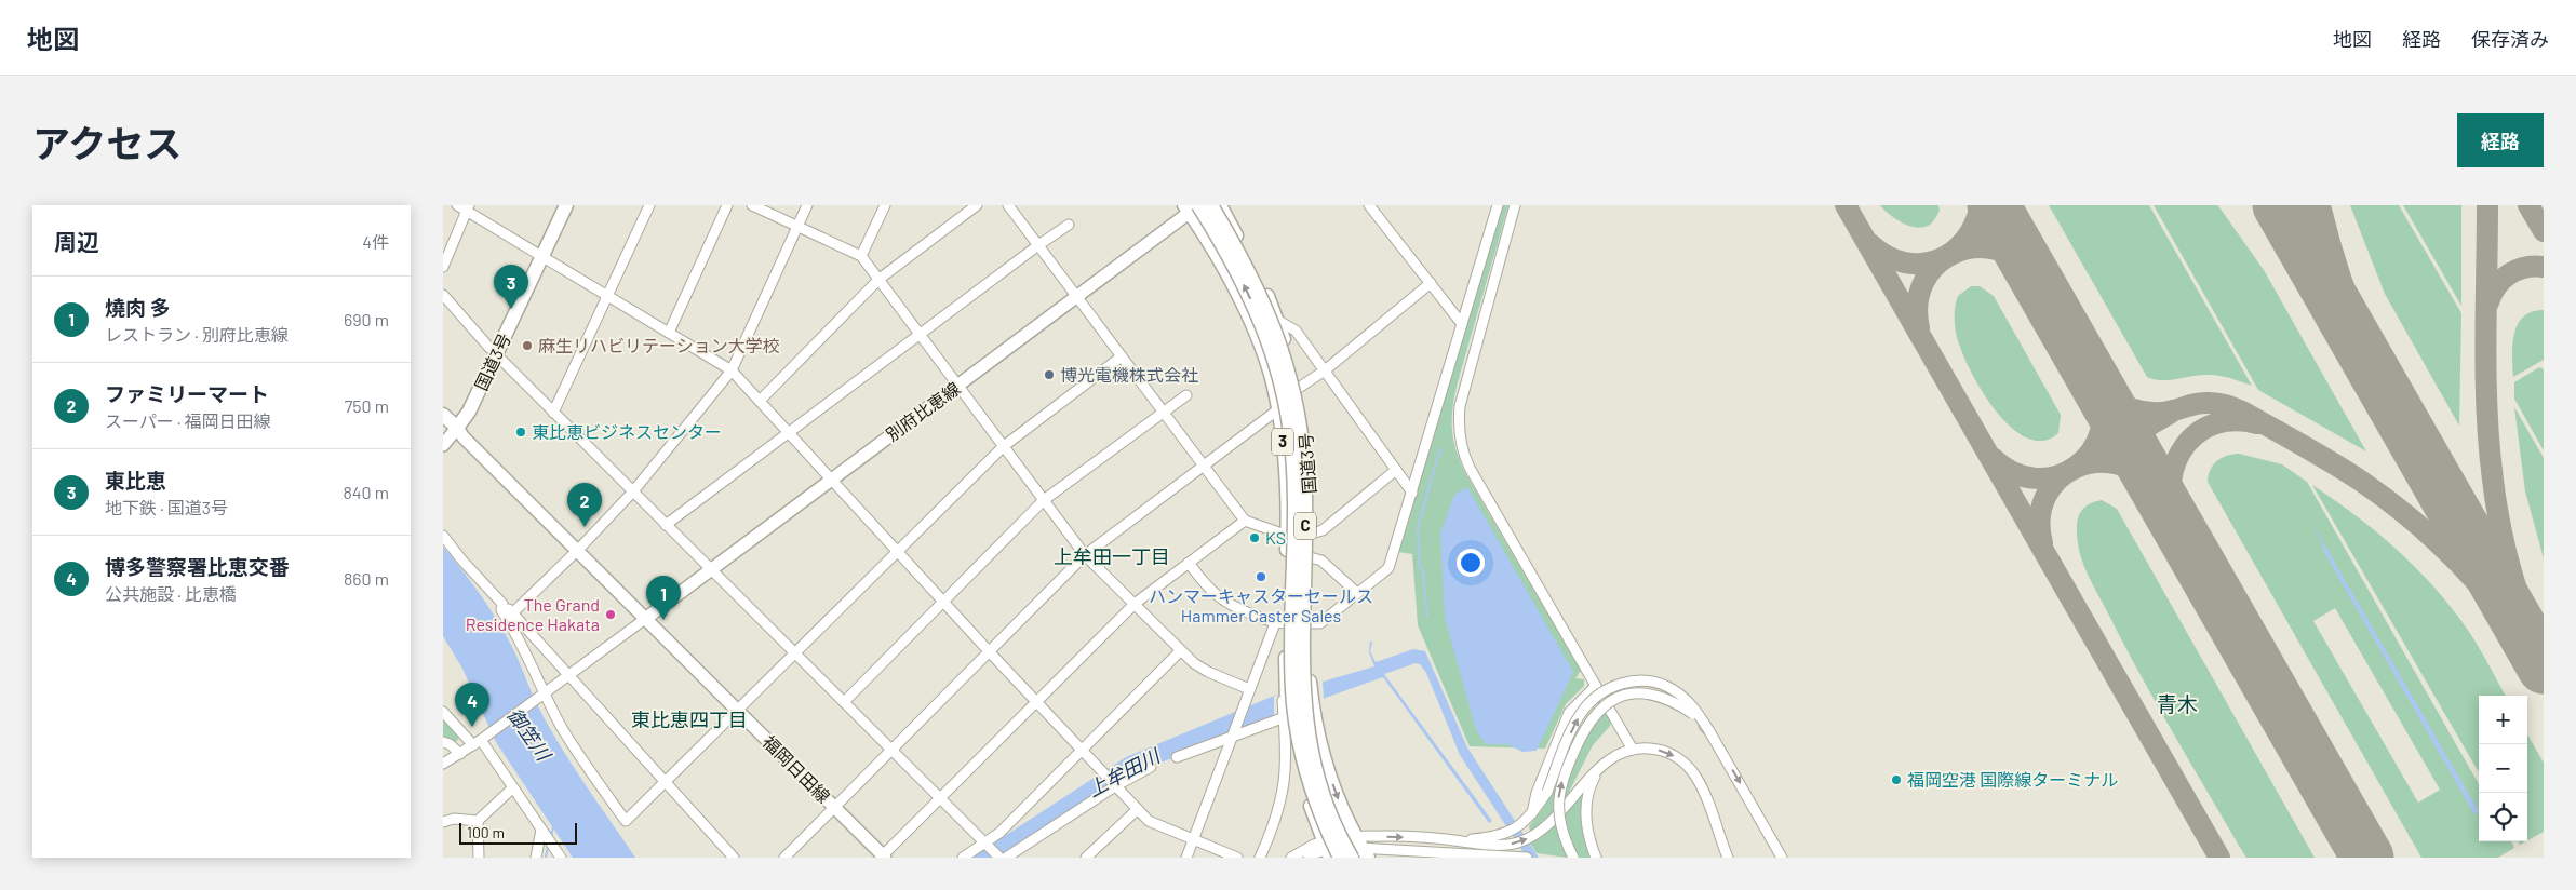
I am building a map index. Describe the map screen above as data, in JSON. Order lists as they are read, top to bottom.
{
  "streets": {
    "highway": ["国道3号", "3", "C"],
    "main road": ["別府比恵線", "福岡日田線"]
  },
  "crossings": [
    ["国道3号", "別府比恵線"],
    ["国道3号", "C"],
    ["国道3号", "福岡日田線"],
    ["別府比恵線", "C"],
    ["別府比恵線", "福岡日田線"]
  ],
  "districts": ["上牟田一丁目", "青木", "東比恵四丁目"],
  "water": ["御笠川", "上牟田川"],
  "places": [
    "麻生リハビリテーション大学校",
    "博光電機株式会社",
    "東比恵ビジネスセンター",
    "KS",
    "ハンマーキャスターセールス Hammer Caster Sales",
    "The Grand Residence Hakata",
    "福岡空港 国際線ターミナル"
  ],
  "scale_bar": "100 m",
  "page": {
    "header": "地図",
    "nav": ["地図", "経路", "保存済み"],
    "title": "アクセス",
    "buttons": "経路",
    "heading": ["周辺", "4件"],
    "pins": [
      "3",
      "2",
      "1",
      "4"
    ],
    "list": [
      {
        "mark": "1",
        "name": "燒肉 多",
        "note": "レストラン · 別府比恵線",
        "value": "690 m"
      },
      {
        "mark": "2",
        "name": "ファミリーマート",
        "note": "スーパー · 福岡日田線",
        "value": "750 m"
      },
      {
        "mark": "3",
        "name": "東比恵",
        "note": "地下鉄 · 国道3号",
        "value": "840 m"
      },
      {
        "mark": "4",
        "name": "博多警察署比恵交番",
        "note": "公共施設 · 比恵橋",
        "value": "860 m"
      }
    ],
    "map_buttons": ["+", "−"],
    "scale": "100 m"
  }
}
